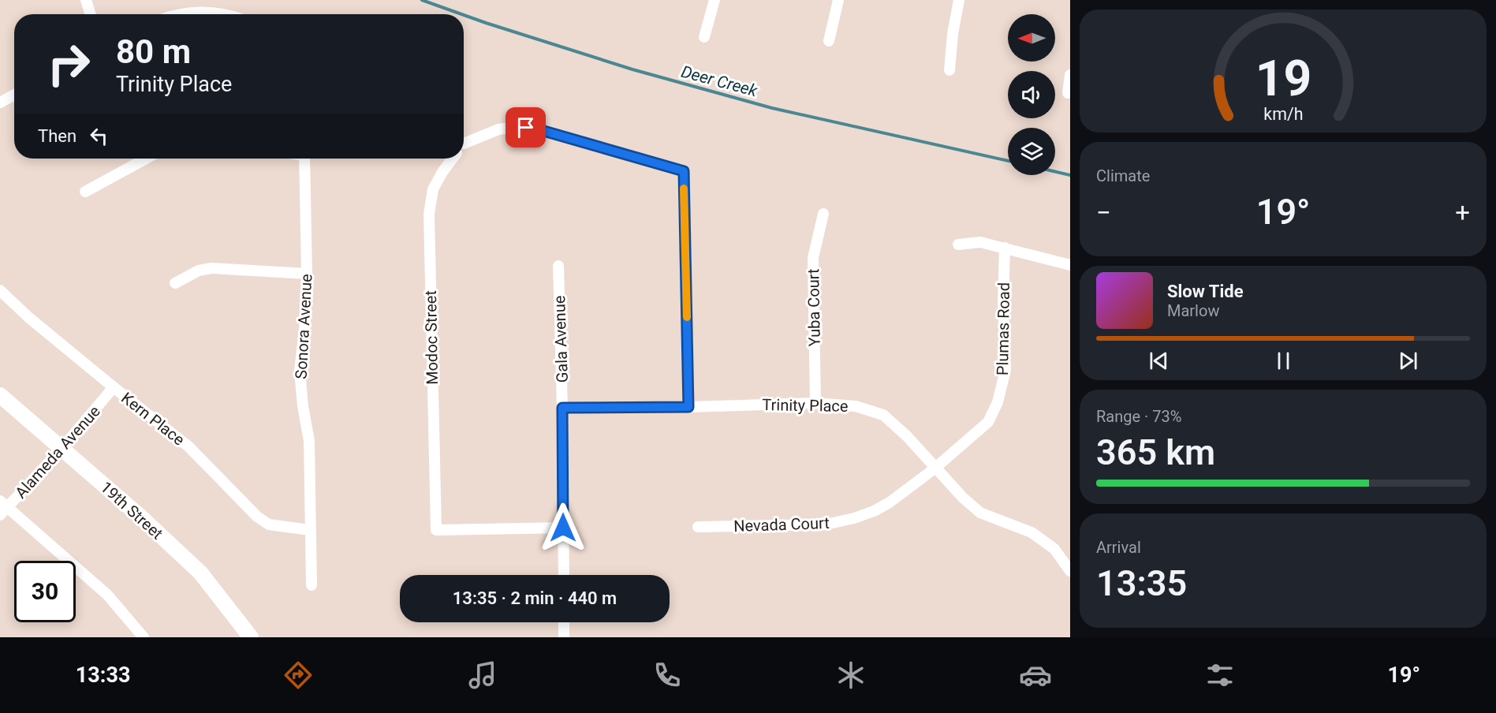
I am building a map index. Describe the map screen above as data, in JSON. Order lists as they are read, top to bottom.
{
  "streets": {
    "street": [
      "Yuba Court",
      "Sonora Avenue",
      "Plumas Road",
      "Modoc Street",
      "Gala Avenue",
      "Trinity Place",
      "Kern Place",
      "Alameda Avenue",
      "19th Street",
      "Nevada Court"
    ]
  },
  "crossings": [
    ["Yuba Court", "Trinity Place"],
    ["Sonora Avenue", "Kern Place"],
    ["Plumas Road", "Trinity Place"],
    ["Plumas Road", "Nevada Court"],
    ["Modoc Street", "Gala Avenue"],
    ["Gala Avenue", "Trinity Place"],
    ["Trinity Place", "Nevada Court"],
    ["Kern Place", "Alameda Avenue"],
    ["Alameda Avenue", "19th Street"]
  ],
  "water": ["Deer Creek"],
  "north": "left",
  "page": {
    "turn": ["80 m", "Trinity Place"],
    "then": "Then",
    "tile": [
      "Climate",
      ["Range · 73%", "365 km"],
      ["Arrival", "13:35"]
    ],
    "heat": ["−", "19°", "+"],
    "song": ["Slow Tide", "Marlow"],
    "limit": "30",
    "trip": "13:35 · 2 min · 440 m",
    "tabs": ["13:33", "19°"],
    "gauge": ["19", "km/h"]
  }
}
